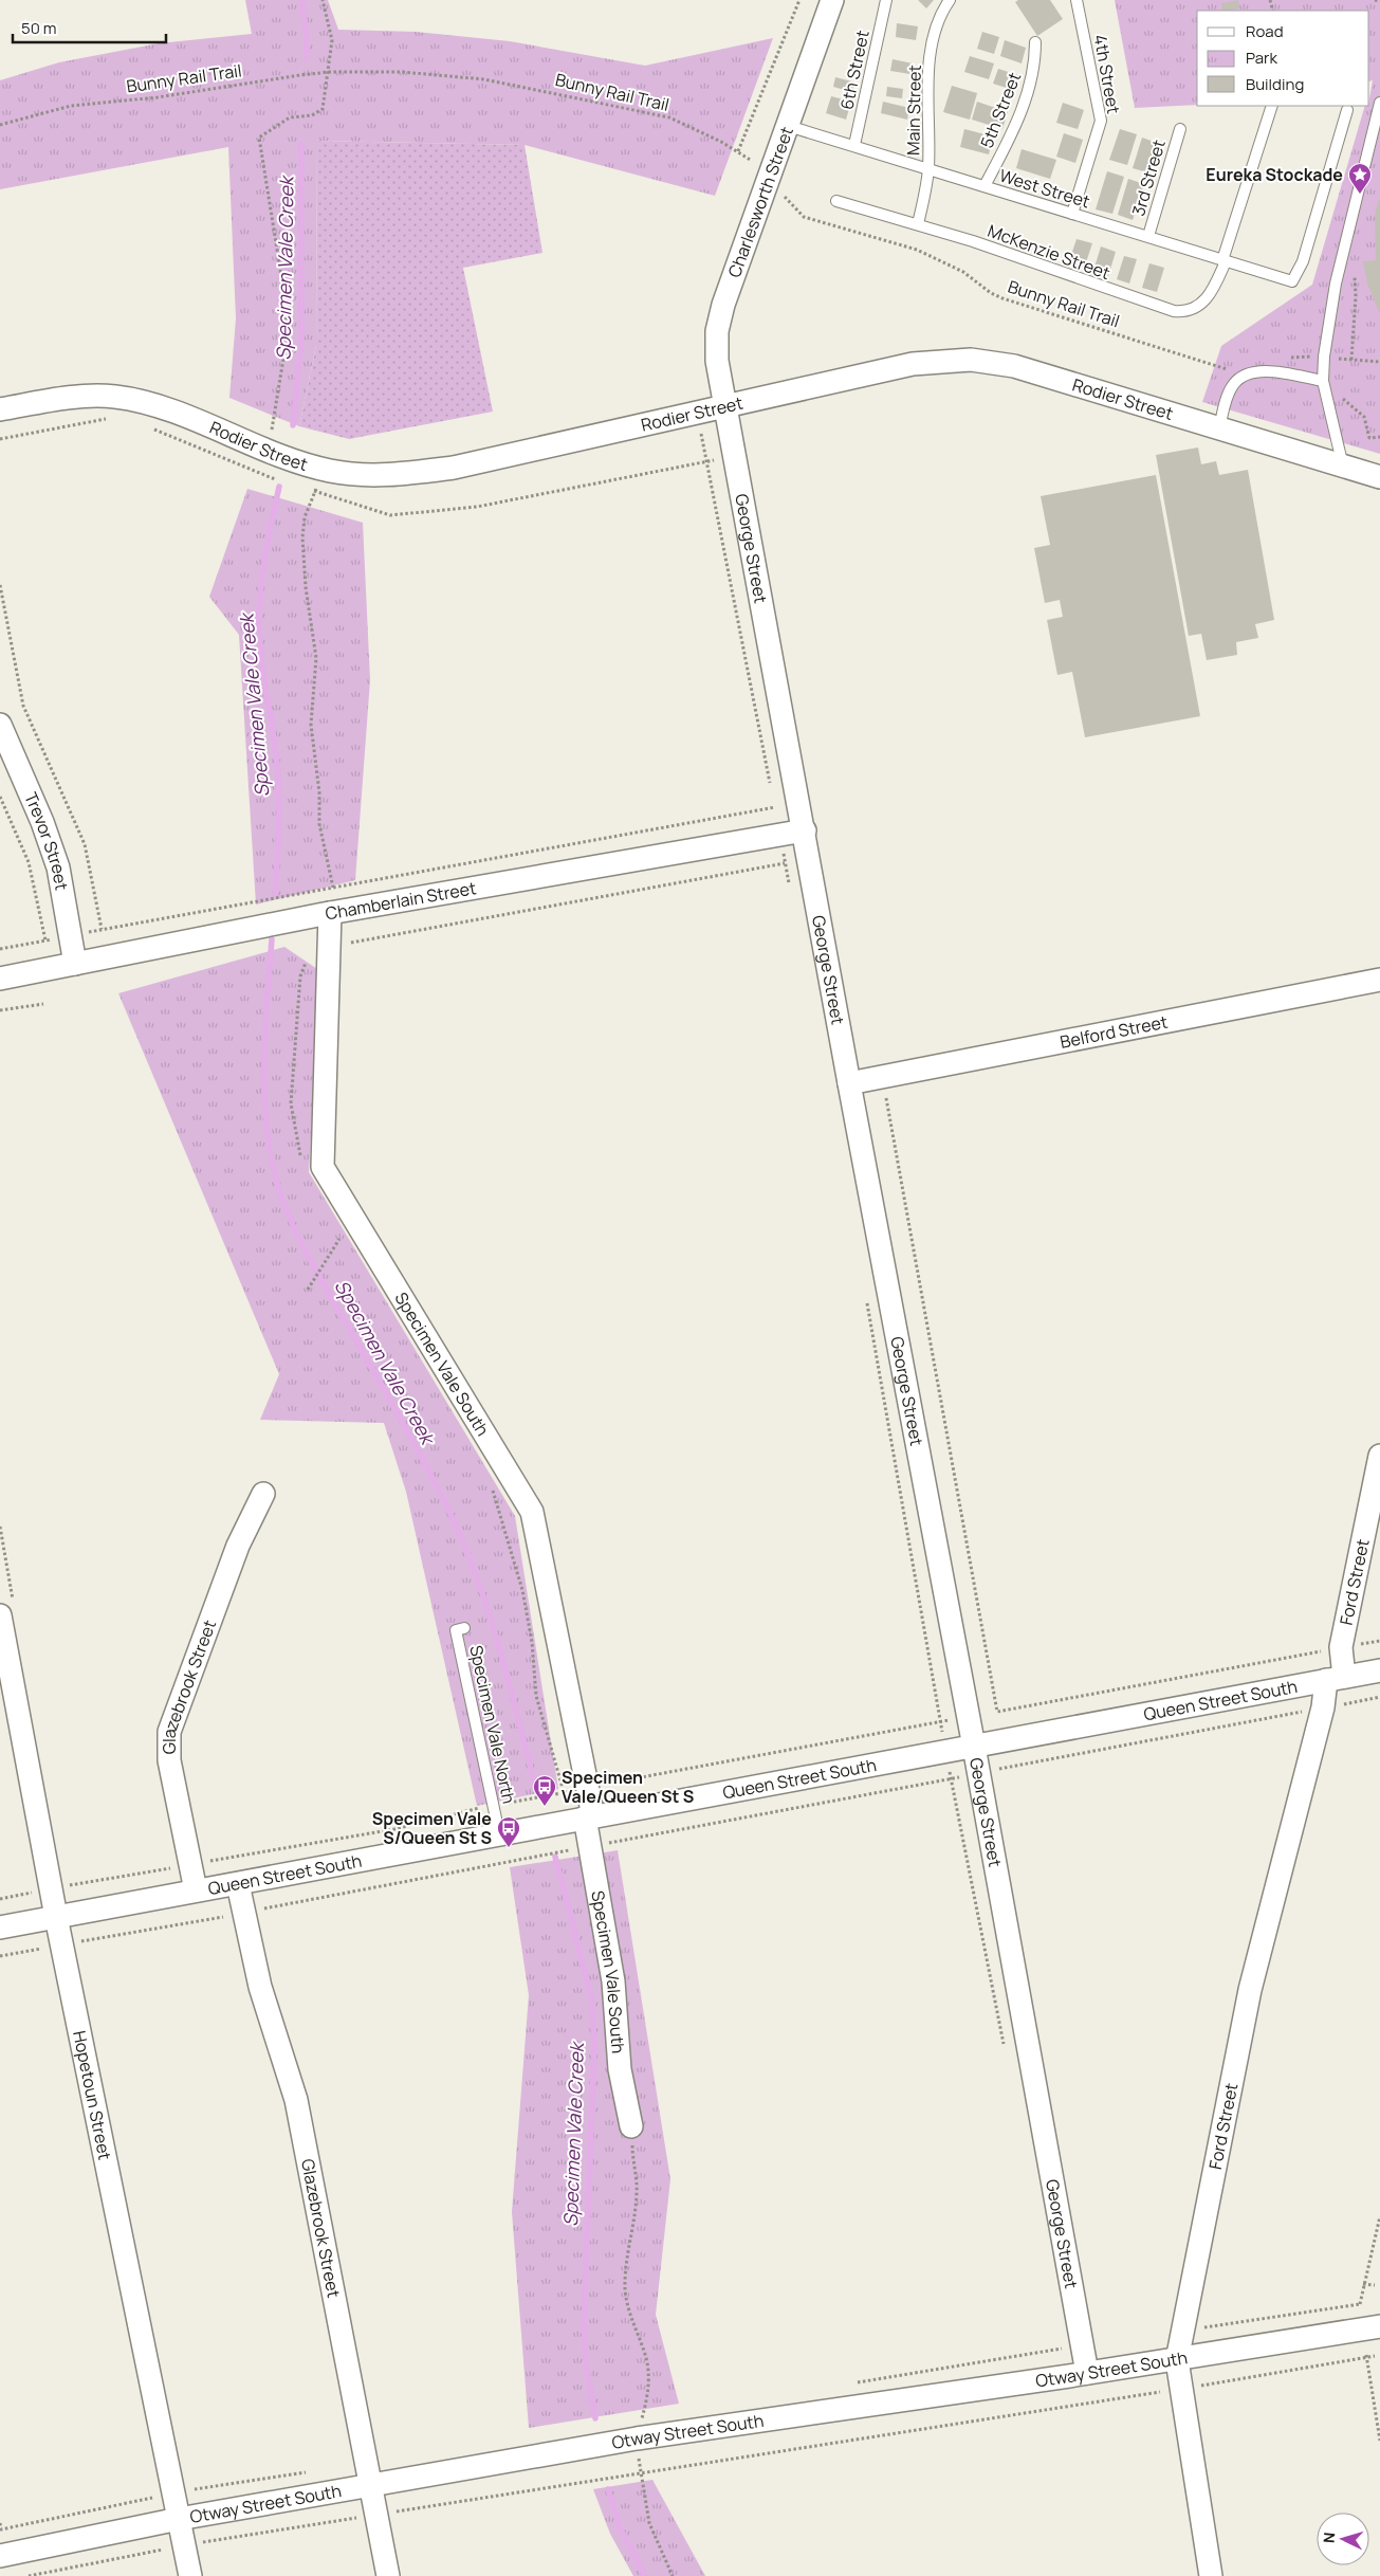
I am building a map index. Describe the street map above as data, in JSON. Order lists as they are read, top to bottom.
{
  "streets": {
    "street": [
      "Charlesworth Street",
      "Rodier Street",
      "George Street",
      "Trevor Street",
      "Chamberlain Street",
      "Belford Street",
      "Specimen Vale South",
      "Ford Street",
      "Glazebrook Street",
      "Queen Street South",
      "Hopetoun Street",
      "Otway Street South"
    ],
    "lane": [
      "6th Street",
      "4th Street",
      "Main Street",
      "5th Street",
      "3rd Street",
      "West Street",
      "McKenzie Street",
      "Specimen Vale North"
    ],
    "path": ["Bunny Rail Trail"]
  },
  "crossings": [
    ["6th Street", "West Street"],
    ["4th Street", "West Street"],
    ["Bunny Rail Trail", "Charlesworth Street"],
    ["Main Street", "West Street"],
    ["Main Street", "McKenzie Street"],
    ["5th Street", "West Street"],
    ["3rd Street", "West Street"],
    ["West Street", "Charlesworth Street"],
    ["West Street", "McKenzie Street"],
    ["Charlesworth Street", "Rodier Street"],
    ["Charlesworth Street", "George Street"],
    ["Rodier Street", "George Street"],
    ["George Street", "Chamberlain Street"],
    ["George Street", "Belford Street"],
    ["George Street", "Queen Street South"],
    ["George Street", "Otway Street South"],
    ["Trevor Street", "Chamberlain Street"],
    ["Chamberlain Street", "Specimen Vale South"],
    ["Specimen Vale South", "Queen Street South"],
    ["Ford Street", "Queen Street South"],
    ["Ford Street", "Otway Street South"],
    ["Glazebrook Street", "Queen Street South"],
    ["Glazebrook Street", "Otway Street South"],
    ["Queen Street South", "Specimen Vale North"],
    ["Queen Street South", "Hopetoun Street"],
    ["Hopetoun Street", "Otway Street South"]
  ],
  "water": ["Specimen Vale Creek"],
  "places": {
    "place": ["Eureka Stockade"],
    "bus stop": ["Specimen Vale/Queen St S", "Specimen Vale S/Queen St S"]
  },
  "legend": ["Road", "Park", "Building"],
  "scale_bar": "50 m",
  "north": "left"
}
